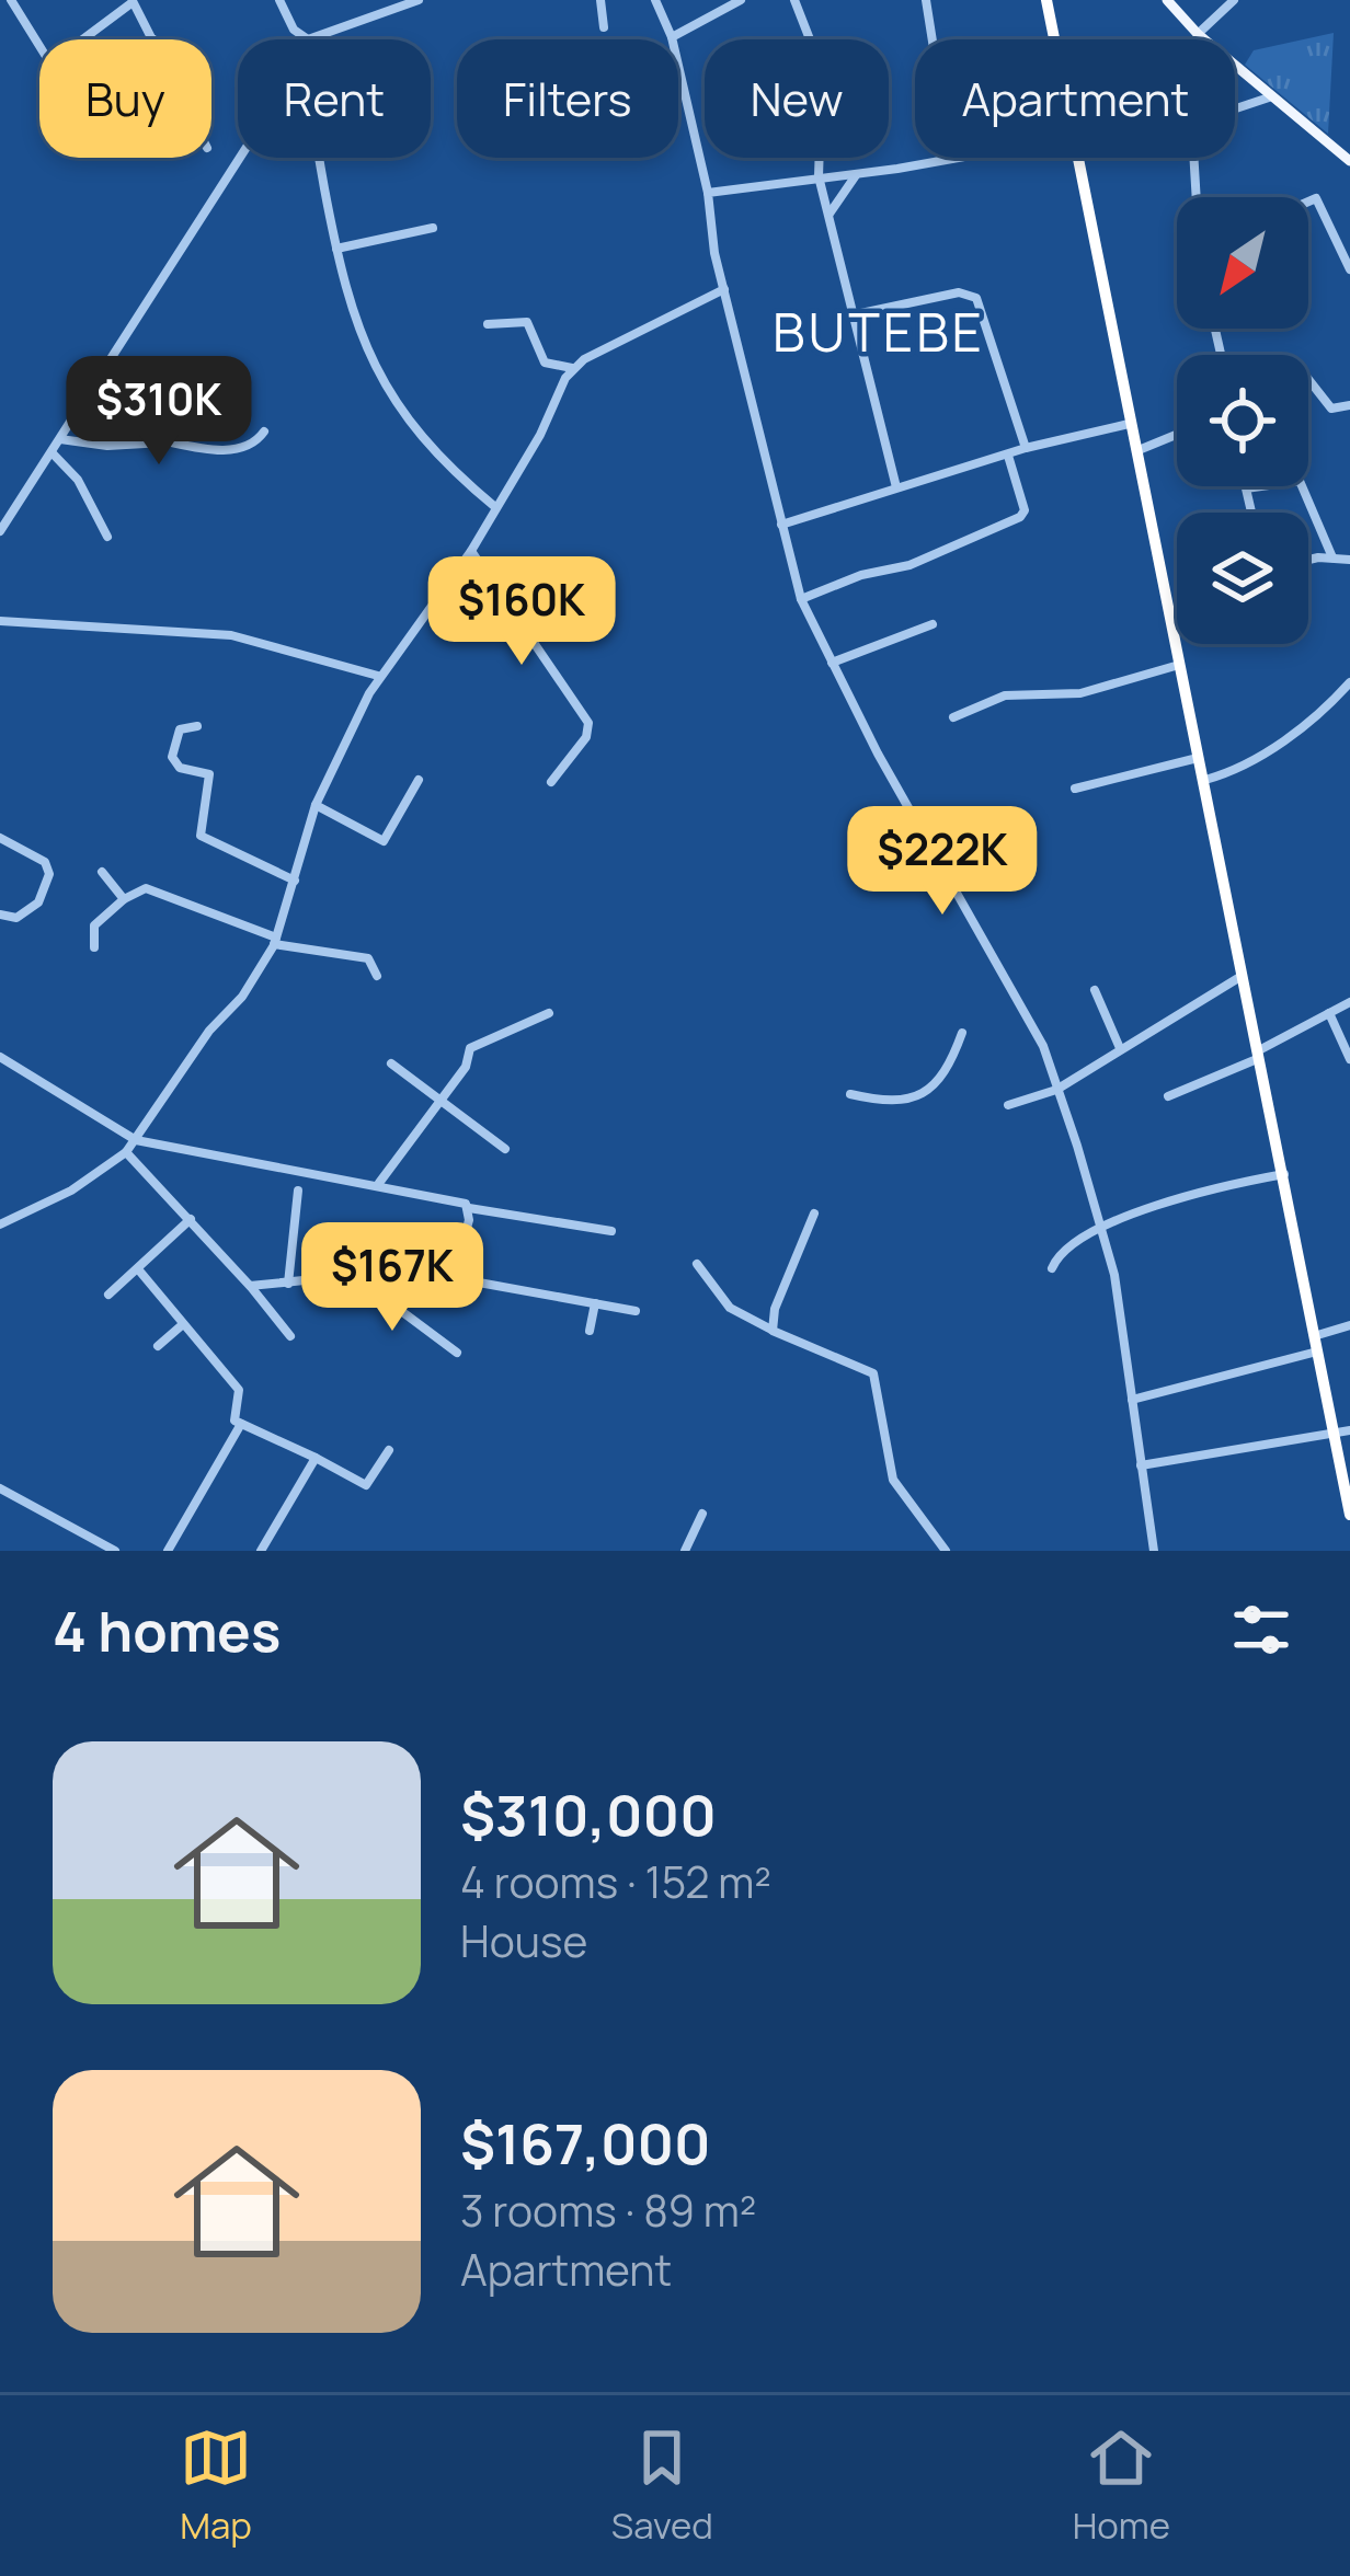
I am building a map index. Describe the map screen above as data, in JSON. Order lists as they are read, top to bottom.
{
  "districts": ["BUTEBE"],
  "north": "bottom left",
  "page": {
    "chip": [
      "Buy",
      "Rent",
      "Filters",
      "New",
      "Apartment"
    ],
    "price": [
      "$310K",
      "$160K",
      "$222K",
      "$167K"
    ],
    "heading": "4 homes",
    "list": [
      {
        "name": "$310,000",
        "note": "4 rooms · 152 m² · House"
      },
      {
        "name": "$167,000",
        "note": "3 rooms · 89 m² · Apartment"
      }
    ],
    "tabs": ["Map", "Saved", "Home"]
  }
}
